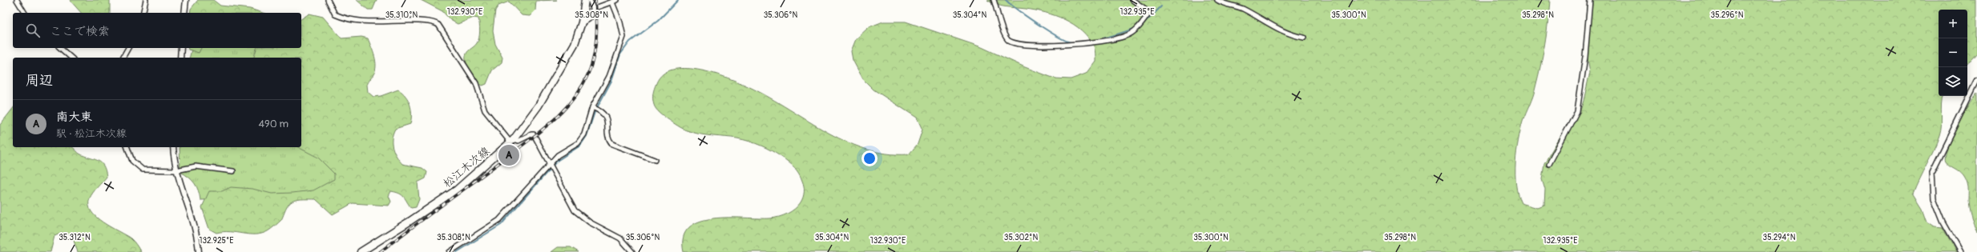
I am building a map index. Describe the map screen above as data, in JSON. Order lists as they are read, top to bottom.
{
  "streets": {
    "main road": ["松江木次線"]
  },
  "page": {
    "map_buttons": ["+", "−"],
    "search": "ここで検索",
    "heading": "周辺",
    "list": [
      {
        "mark": "A",
        "name": "南大東",
        "note": "駅 · 松江木次線",
        "value": "490 m"
      }
    ],
    "pins": "A"
  },
  "coordinates": [
    "132.930°E",
    "132.935°E",
    "35.296°N",
    "35.310°N",
    "35.308°N",
    "35.306°N",
    "35.304°N",
    "35.298°N",
    "35.300°N",
    "35.312°N",
    "35.302°N",
    "35.294°N",
    "132.925°E"
  ]
}
